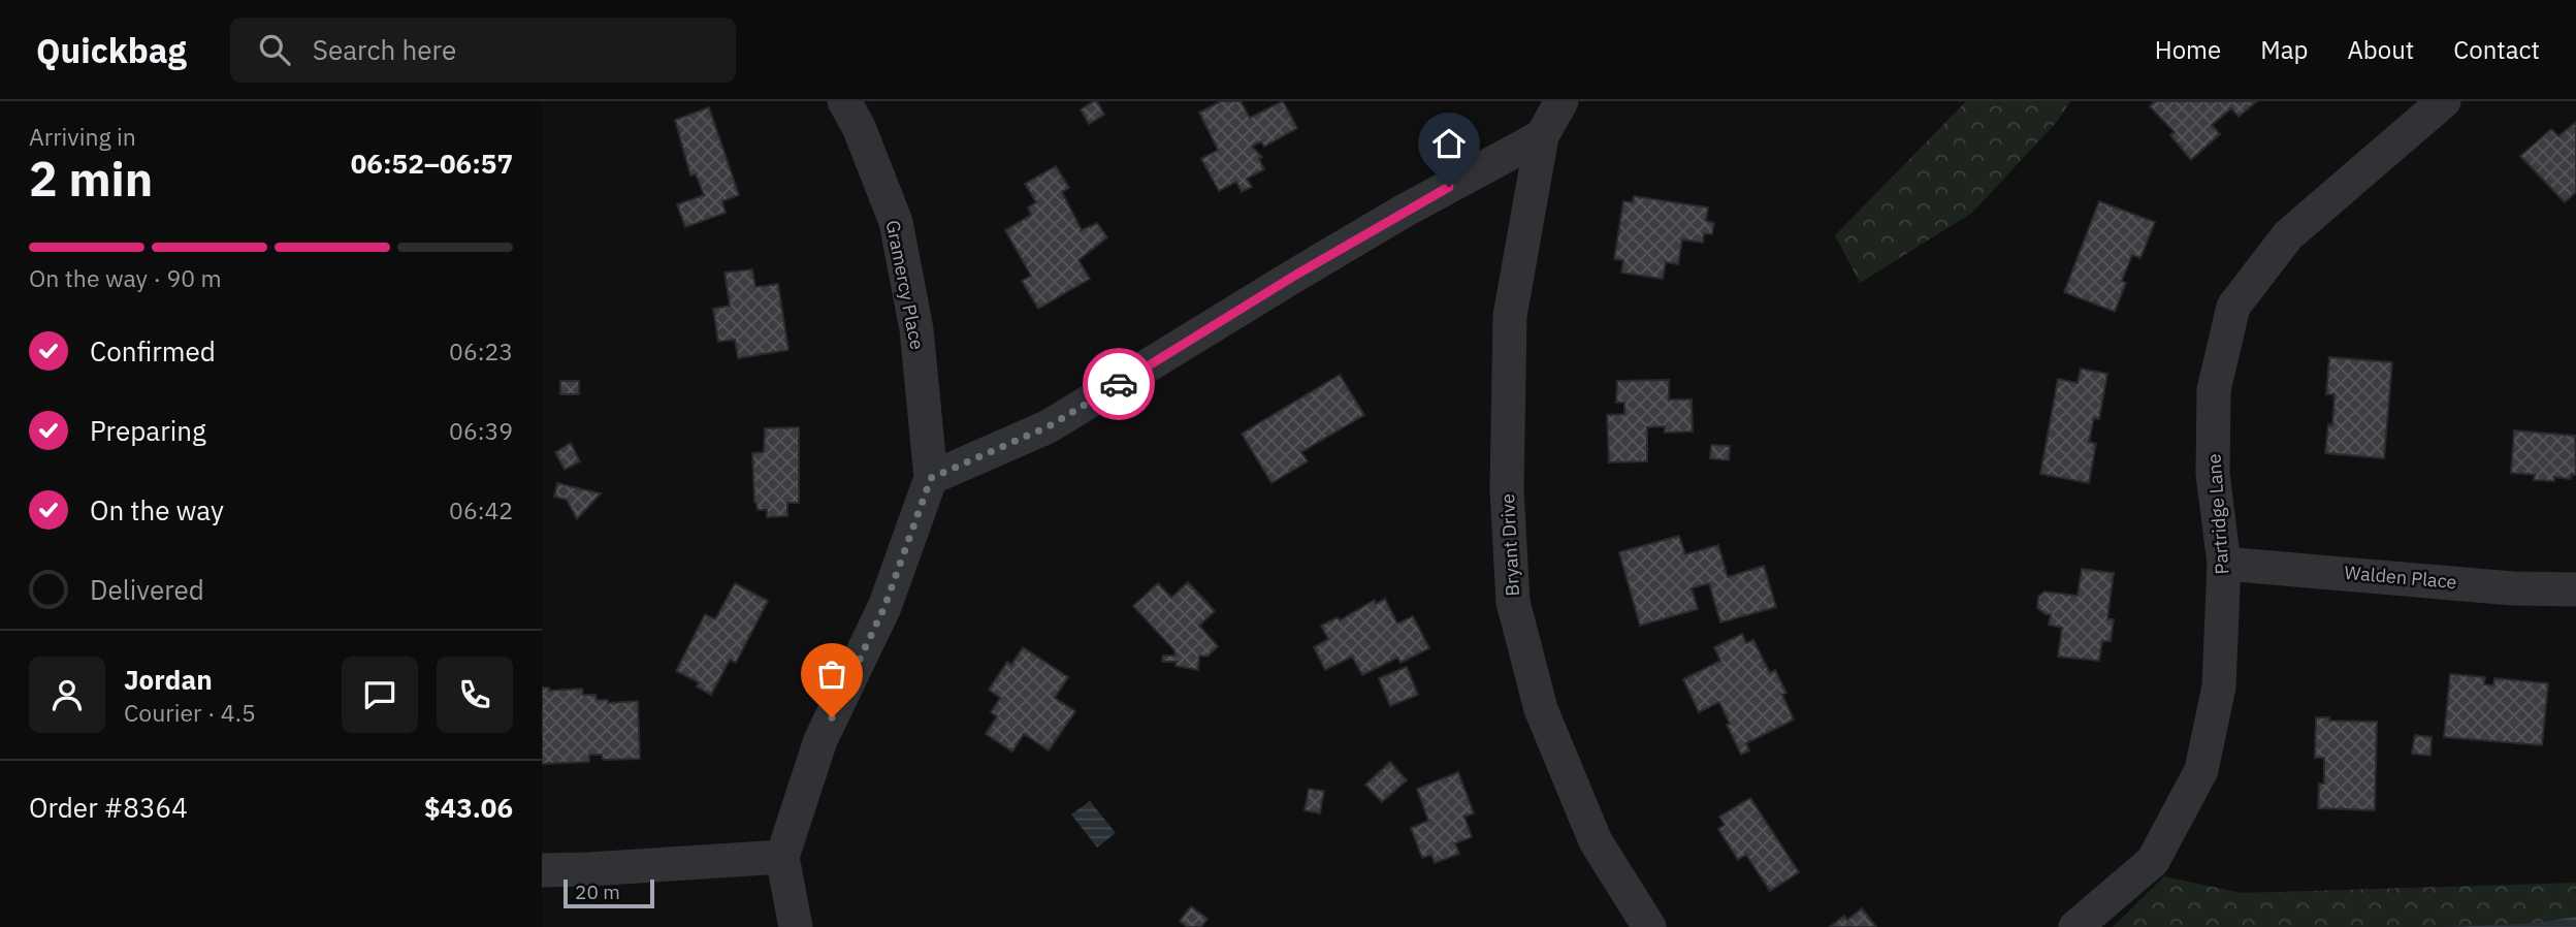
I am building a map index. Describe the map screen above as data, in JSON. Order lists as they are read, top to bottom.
{
  "streets": {
    "street": [
      "Gramercy Place",
      "Partridge Lane",
      "Bryant Drive",
      "Walden Place"
    ]
  },
  "crossings": [
    ["Partridge Lane", "Walden Place"]
  ],
  "scale_bar": "20 m",
  "page": {
    "header": "Quickbag",
    "search": "Search here",
    "nav": [
      "Home",
      "Map",
      "About",
      "Contact"
    ],
    "heading": ["2 min", "Arriving in", "06:52–06:57"],
    "panel": [
      "Jordan",
      "Courier · 4.5",
      "Order #8364",
      "$43.06"
    ],
    "bar": "On the way · 90 m",
    "list": [
      ["Confirmed", "06:23"],
      ["Preparing", "06:39"],
      ["On the way", "06:42"],
      "Delivered"
    ],
    "scale": "20 m"
  }
}
